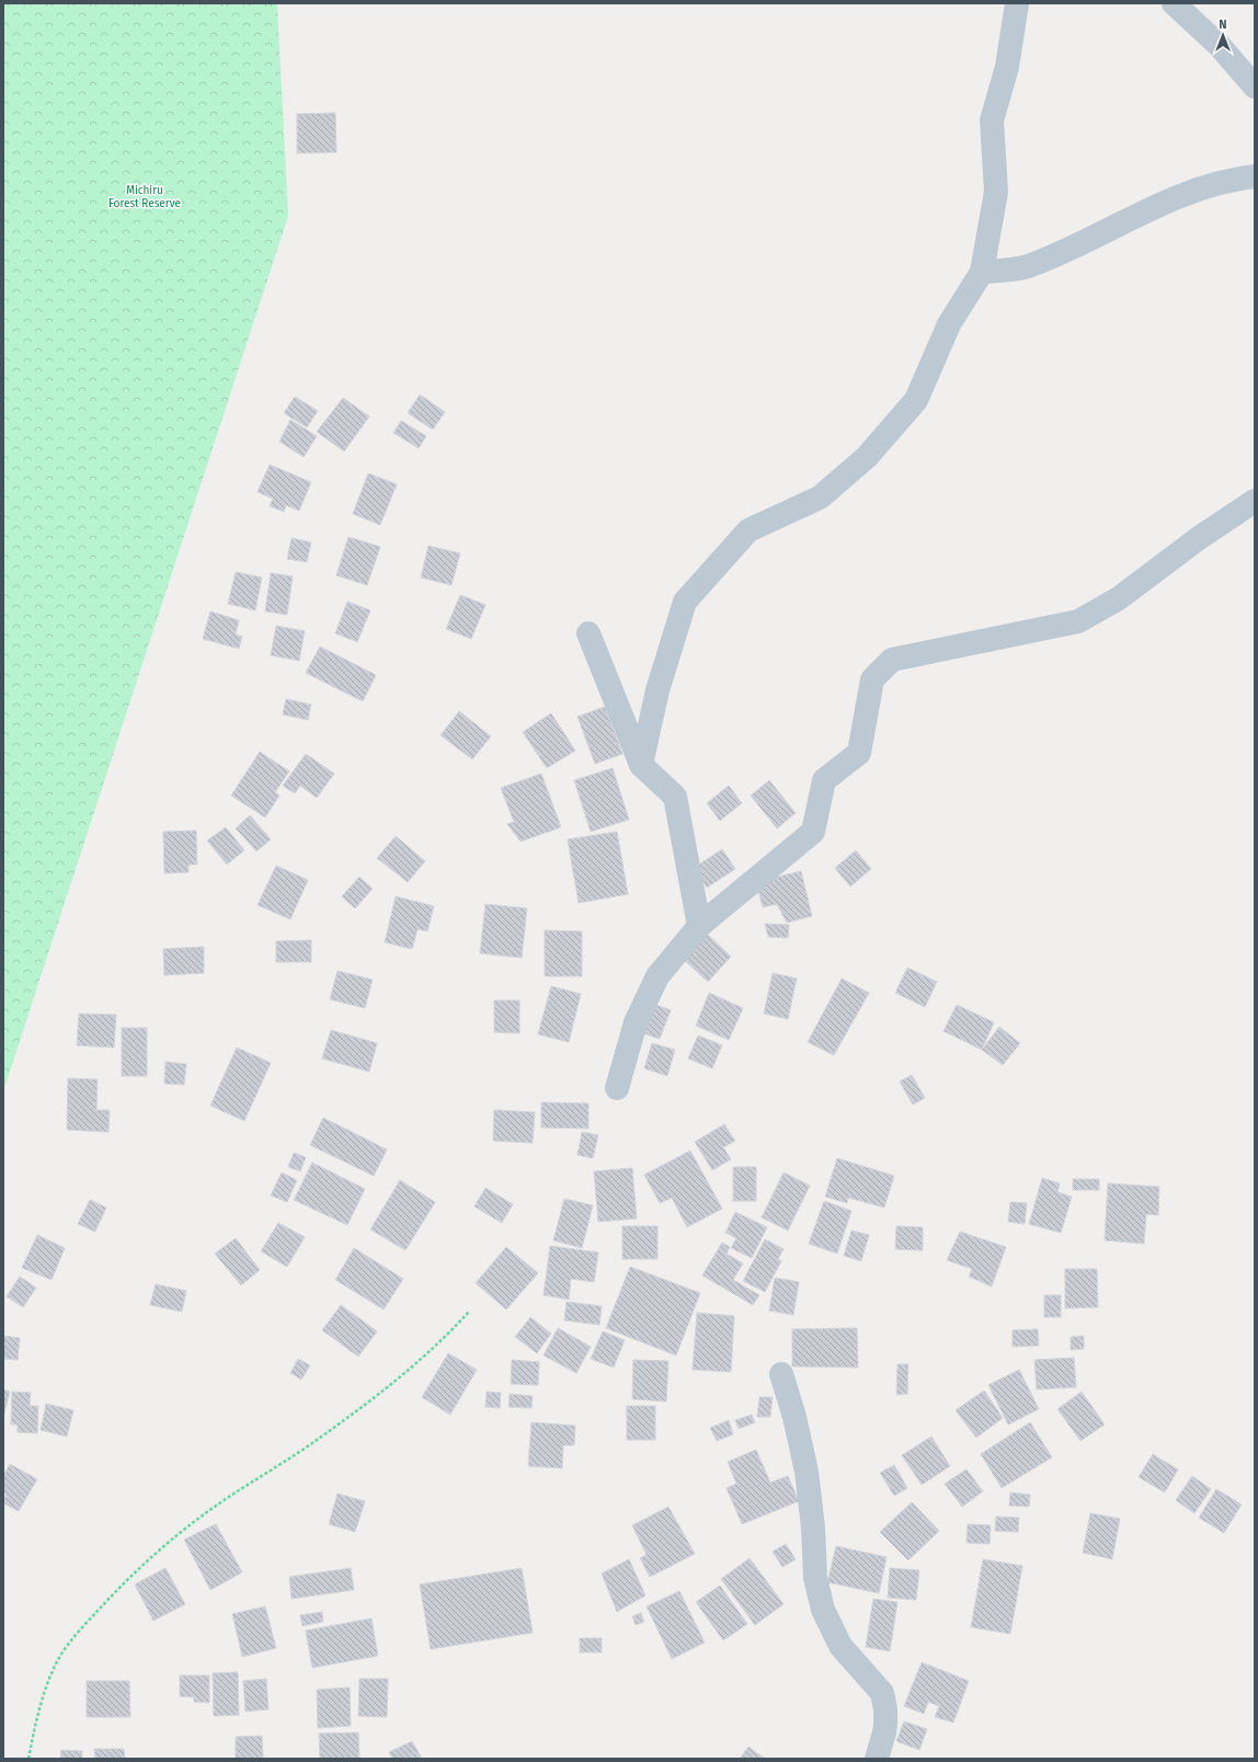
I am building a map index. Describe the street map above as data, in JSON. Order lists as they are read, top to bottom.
{
  "parks": ["Michiru Forest Reserve"],
  "north": "top"
}
